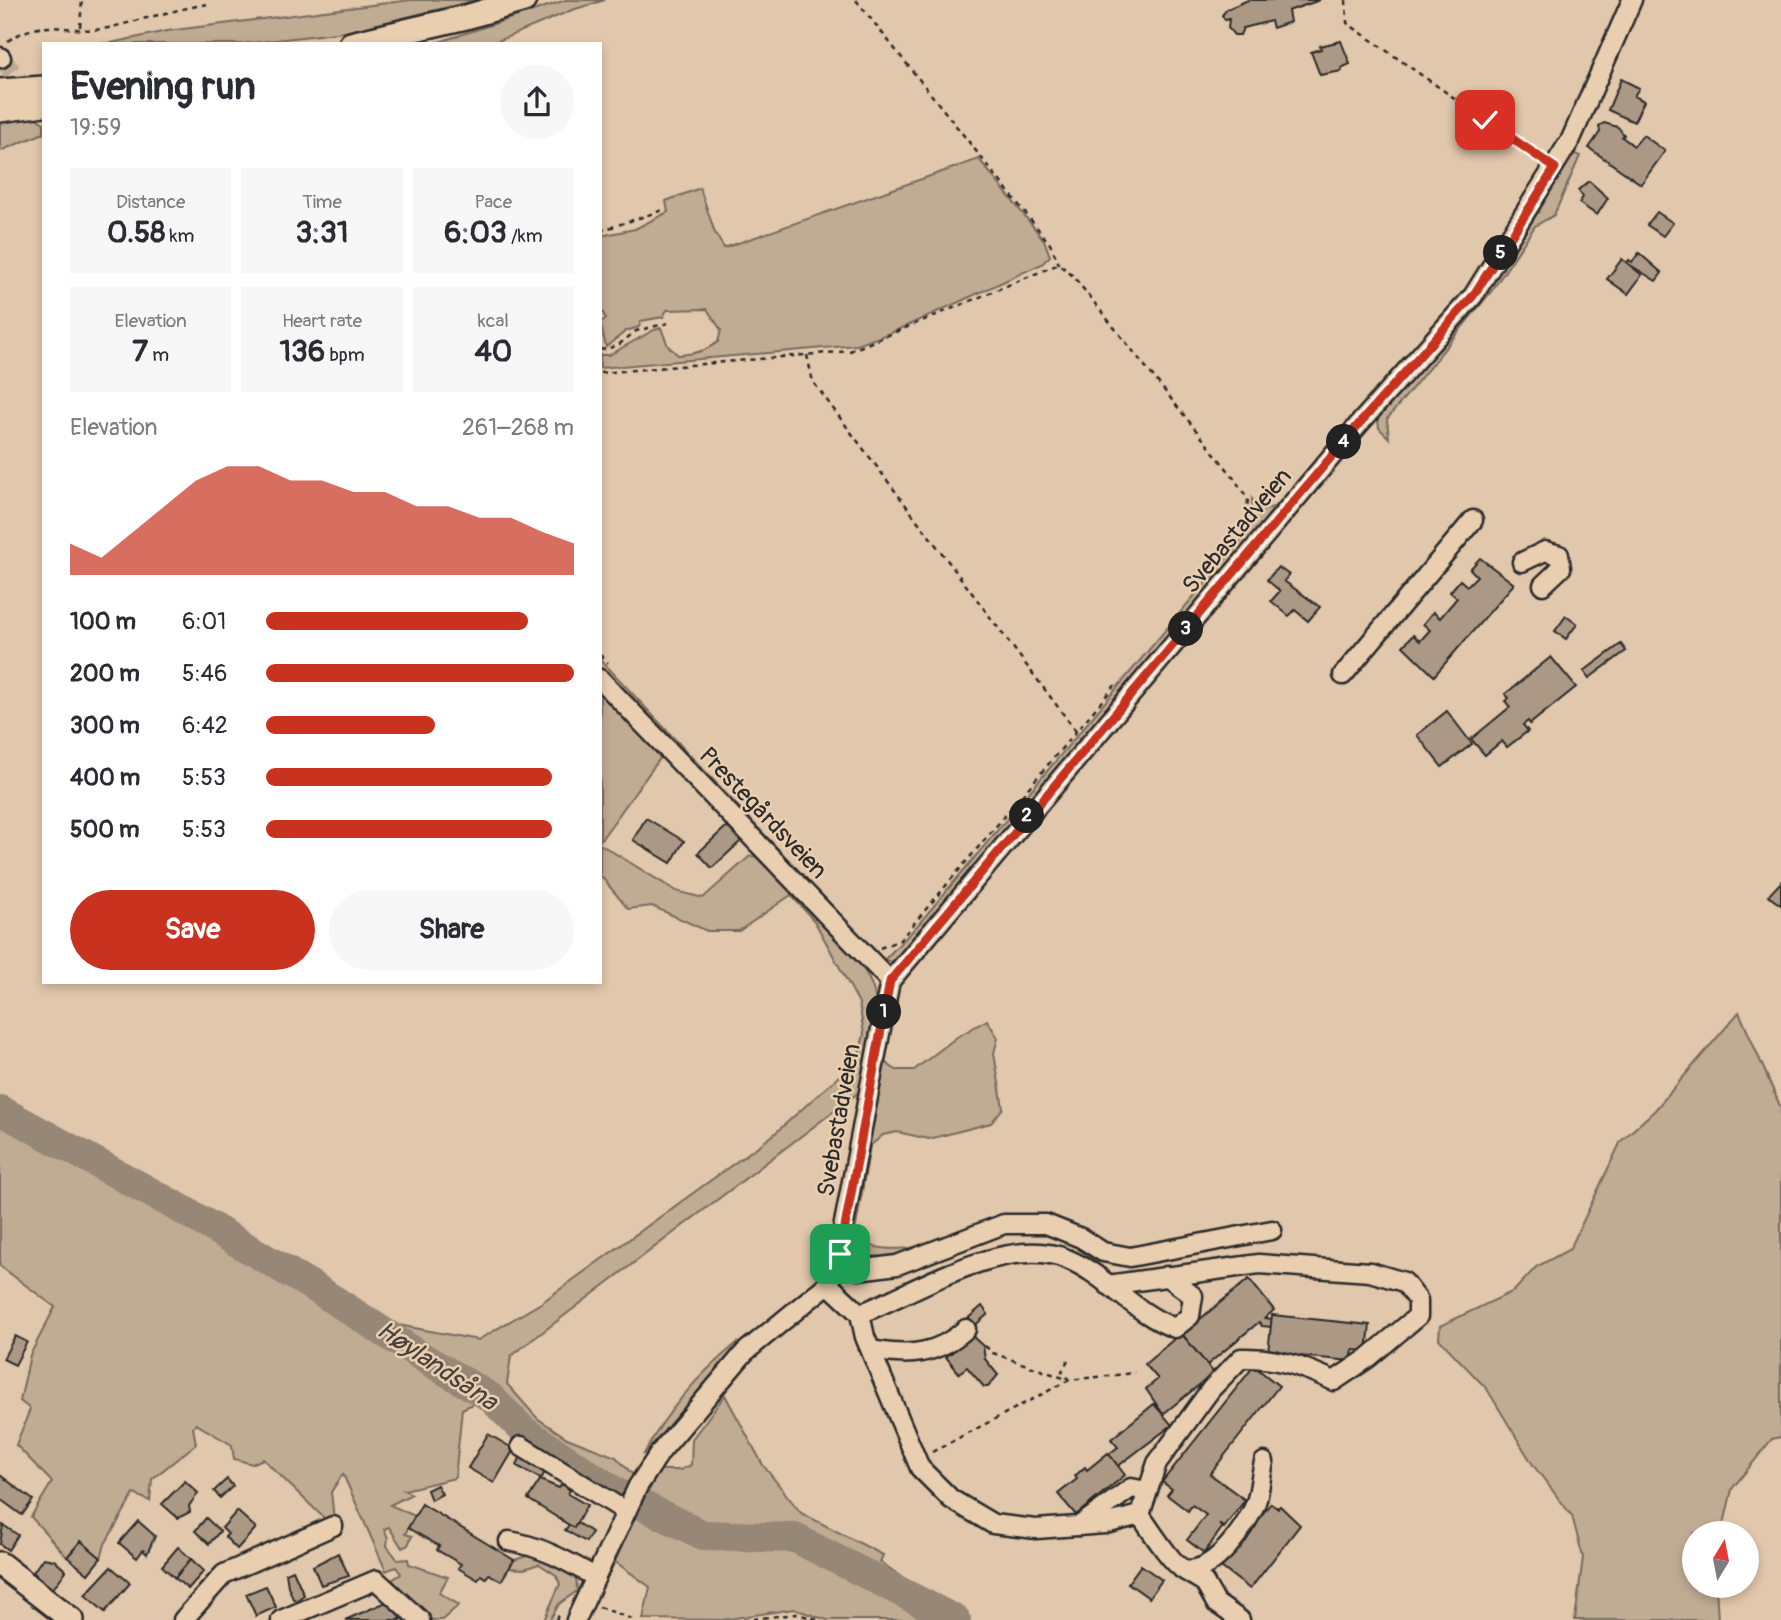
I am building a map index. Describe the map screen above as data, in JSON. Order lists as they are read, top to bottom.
{
  "streets": {
    "street": ["Svebastadveien", "Prestegårdsveien"]
  },
  "crossings": [
    ["Svebastadveien", "Prestegårdsveien"]
  ],
  "water": ["Høylandsåna"],
  "north": "top",
  "page": {
    "heading": ["Evening run", "19:59"],
    "stats": [
      ["Distance", "0.58 km"],
      ["Time", "3:31"],
      ["Pace", "6:03 /km"],
      ["Elevation", "7 m"],
      ["Heart rate", "136 bpm"],
      ["kcal", "40"]
    ],
    "pins": [
      "5",
      "4",
      "3",
      "2",
      "1"
    ],
    "chart": ["Elevation", "261–268 m"],
    "list": [
      {
        "name": "100 m",
        "note": "6:01"
      },
      {
        "name": "200 m",
        "note": "5:46"
      },
      {
        "name": "300 m",
        "note": "6:42"
      },
      {
        "name": "400 m",
        "note": "5:53"
      },
      {
        "name": "500 m",
        "note": "5:53"
      }
    ],
    "buttons": ["Save", "Share"]
  }
}
